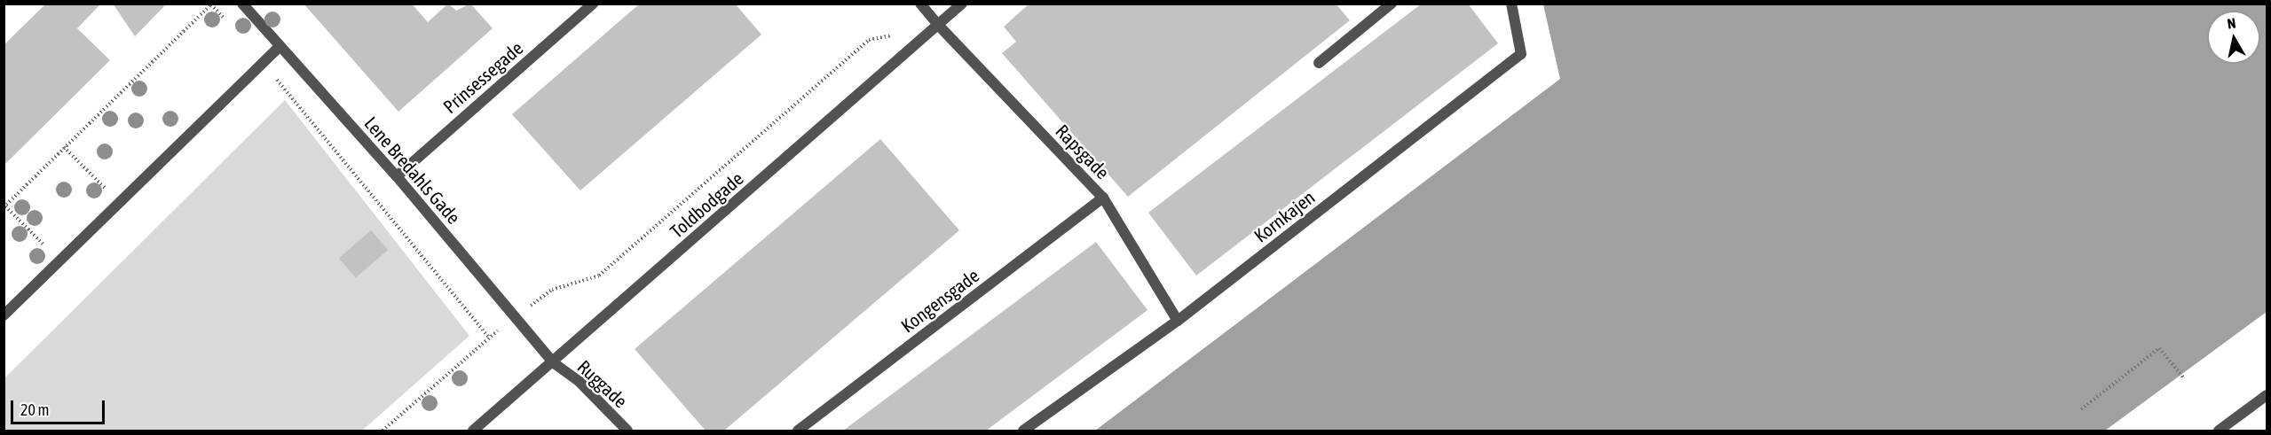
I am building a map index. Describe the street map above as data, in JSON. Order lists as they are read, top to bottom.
{
  "streets": {
    "street": [
      "Prinsessegade",
      "Rapsgade",
      "Lene Bredahls Gade",
      "Toldbodgade",
      "Kornkajen",
      "Kongensgade",
      "Ruggade"
    ]
  },
  "crossings": [
    ["Prinsessegade", "Lene Bredahls Gade"],
    ["Rapsgade", "Toldbodgade"],
    ["Rapsgade", "Kornkajen"],
    ["Rapsgade", "Kongensgade"],
    ["Lene Bredahls Gade", "Toldbodgade"],
    ["Lene Bredahls Gade", "Ruggade"],
    ["Toldbodgade", "Ruggade"]
  ],
  "scale_bar": "20 m",
  "north": "top"
}
